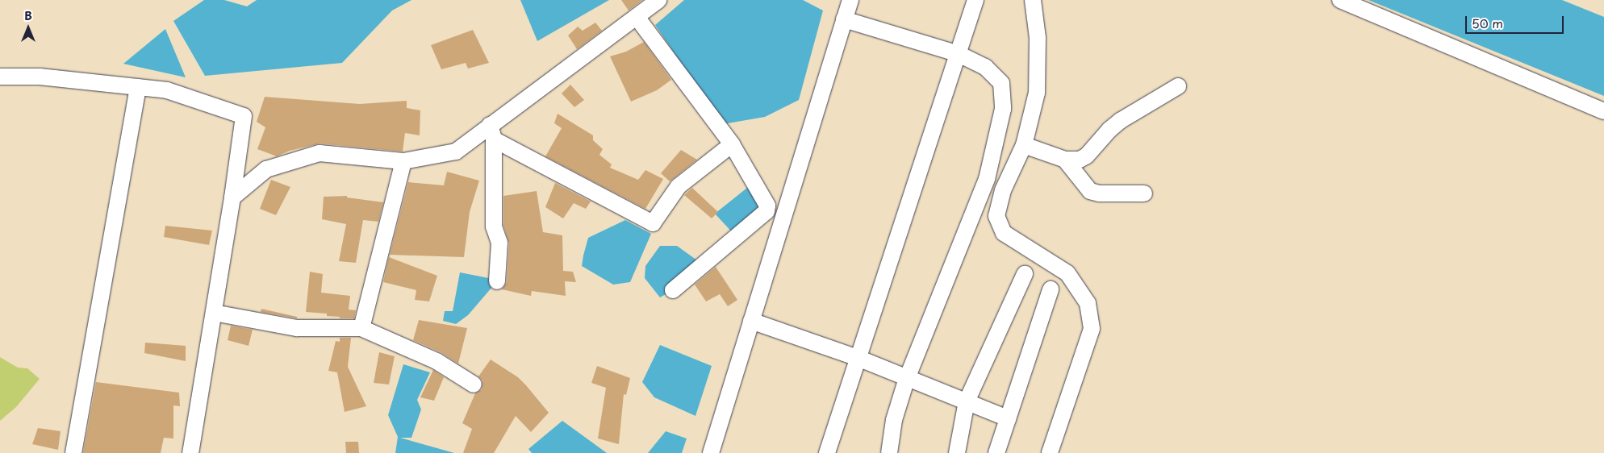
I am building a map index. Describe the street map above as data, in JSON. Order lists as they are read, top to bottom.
{
  "scale_bar": "50 m",
  "north": "top"
}
